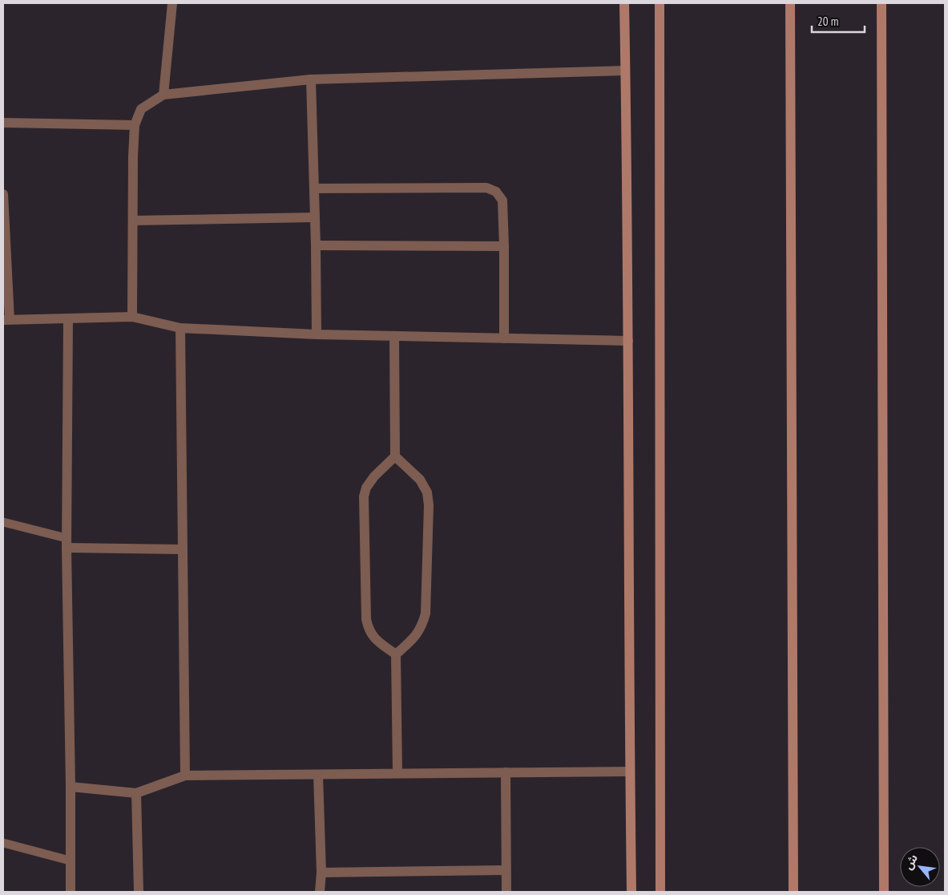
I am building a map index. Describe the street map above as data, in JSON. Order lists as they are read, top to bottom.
{
  "scale_bar": "20 m",
  "north": "top left"
}
